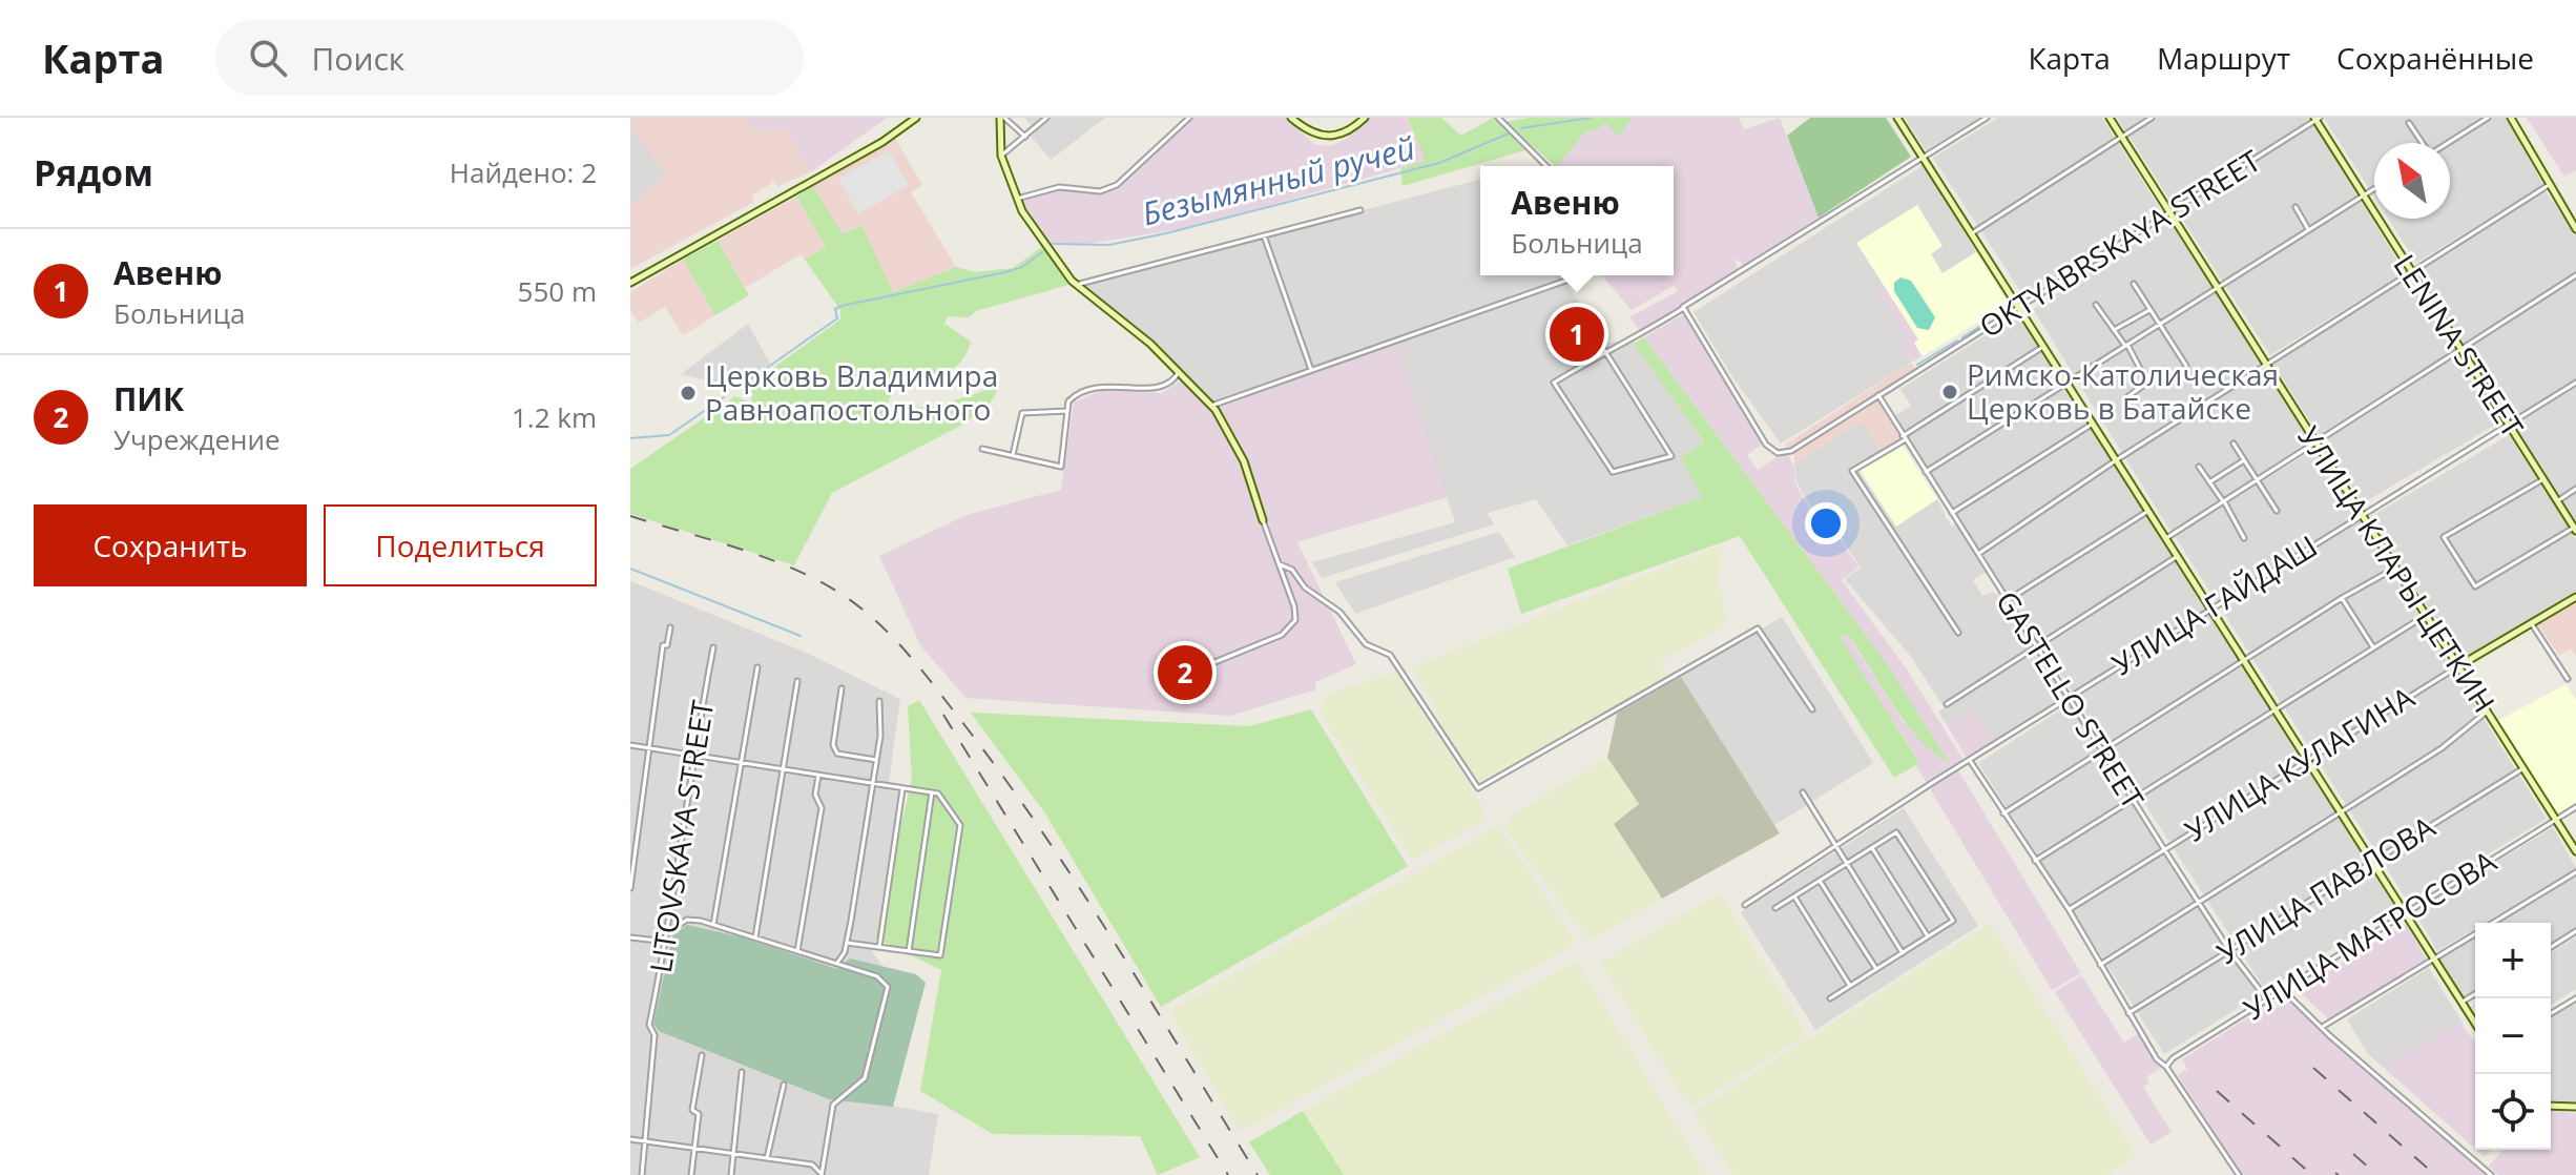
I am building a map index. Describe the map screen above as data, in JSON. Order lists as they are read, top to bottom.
{
  "streets": {
    "street": [
      "OKTYABRSKAYA STREET",
      "LENINA STREET",
      "УЛИЦА КЛАРЫ ЦЕТКИН",
      "УЛИЦА ГАЙДАШ",
      "GASTELLO STREET",
      "УЛИЦА КУЛАГИНА",
      "LITOVSKAYA STREET",
      "УЛИЦА ПАВЛОВА",
      "УЛИЦА МАТРОСОВА"
    ]
  },
  "crossings": [
    ["OKTYABRSKAYA STREET", "LENINA STREET"],
    ["OKTYABRSKAYA STREET", "УЛИЦА КЛАРЫ ЦЕТКИН"],
    ["OKTYABRSKAYA STREET", "GASTELLO STREET"],
    ["LENINA STREET", "УЛИЦА ГАЙДАШ"],
    ["УЛИЦА КЛАРЫ ЦЕТКИН", "УЛИЦА ГАЙДАШ"],
    ["УЛИЦА КЛАРЫ ЦЕТКИН", "УЛИЦА КУЛАГИНА"],
    ["УЛИЦА КЛАРЫ ЦЕТКИН", "УЛИЦА ПАВЛОВА"],
    ["УЛИЦА КЛАРЫ ЦЕТКИН", "УЛИЦА МАТРОСОВА"],
    ["УЛИЦА ГАЙДАШ", "GASTELLO STREET"],
    ["GASTELLO STREET", "УЛИЦА КУЛАГИНА"],
    ["GASTELLO STREET", "УЛИЦА ПАВЛОВА"],
    ["GASTELLO STREET", "УЛИЦА МАТРОСОВА"]
  ],
  "water": ["Безымянный ручей"],
  "places": ["Римско-Католическая Церковь в Батайске", "Церковь Владимира Равноапостольного"],
  "north": "top left",
  "page": {
    "header": "Карта",
    "search": "Поиск",
    "nav": ["Карта", "Маршрут", "Сохранённые"],
    "heading": ["Рядом", "Найдено: 2"],
    "popup": ["Авеню", "Больница"],
    "list": [
      {
        "mark": "1",
        "name": "Авеню",
        "note": "Больница",
        "value": "550 m"
      },
      {
        "mark": "2",
        "name": "ПИК",
        "note": "Учреждение",
        "value": "1.2 km"
      }
    ],
    "pins": ["1", "2"],
    "buttons": ["Сохранить", "Поделиться"],
    "map_buttons": ["+", "−"]
  }
}
